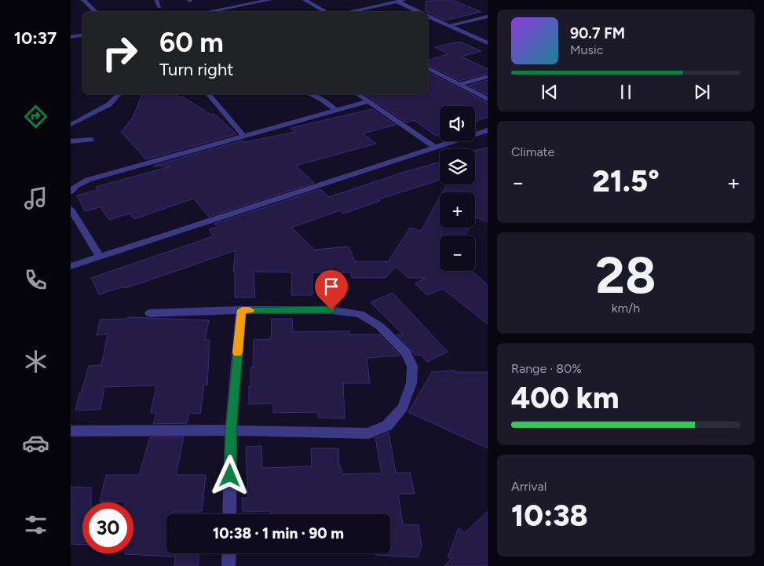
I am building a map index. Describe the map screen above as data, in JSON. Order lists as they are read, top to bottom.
{
  "page": {
    "tabs": "10:37",
    "turn": ["60 m", "Turn right"],
    "song": ["90.7 FM", "Music"],
    "map_buttons": ["+", "−"],
    "tile": [
      "Climate",
      ["28", "km/h"],
      ["Range · 80%", "400 km"],
      ["Arrival", "10:38"]
    ],
    "heat": ["−", "21.5°", "+"],
    "limit": "30",
    "trip": "10:38 · 1 min · 90 m"
  }
}
